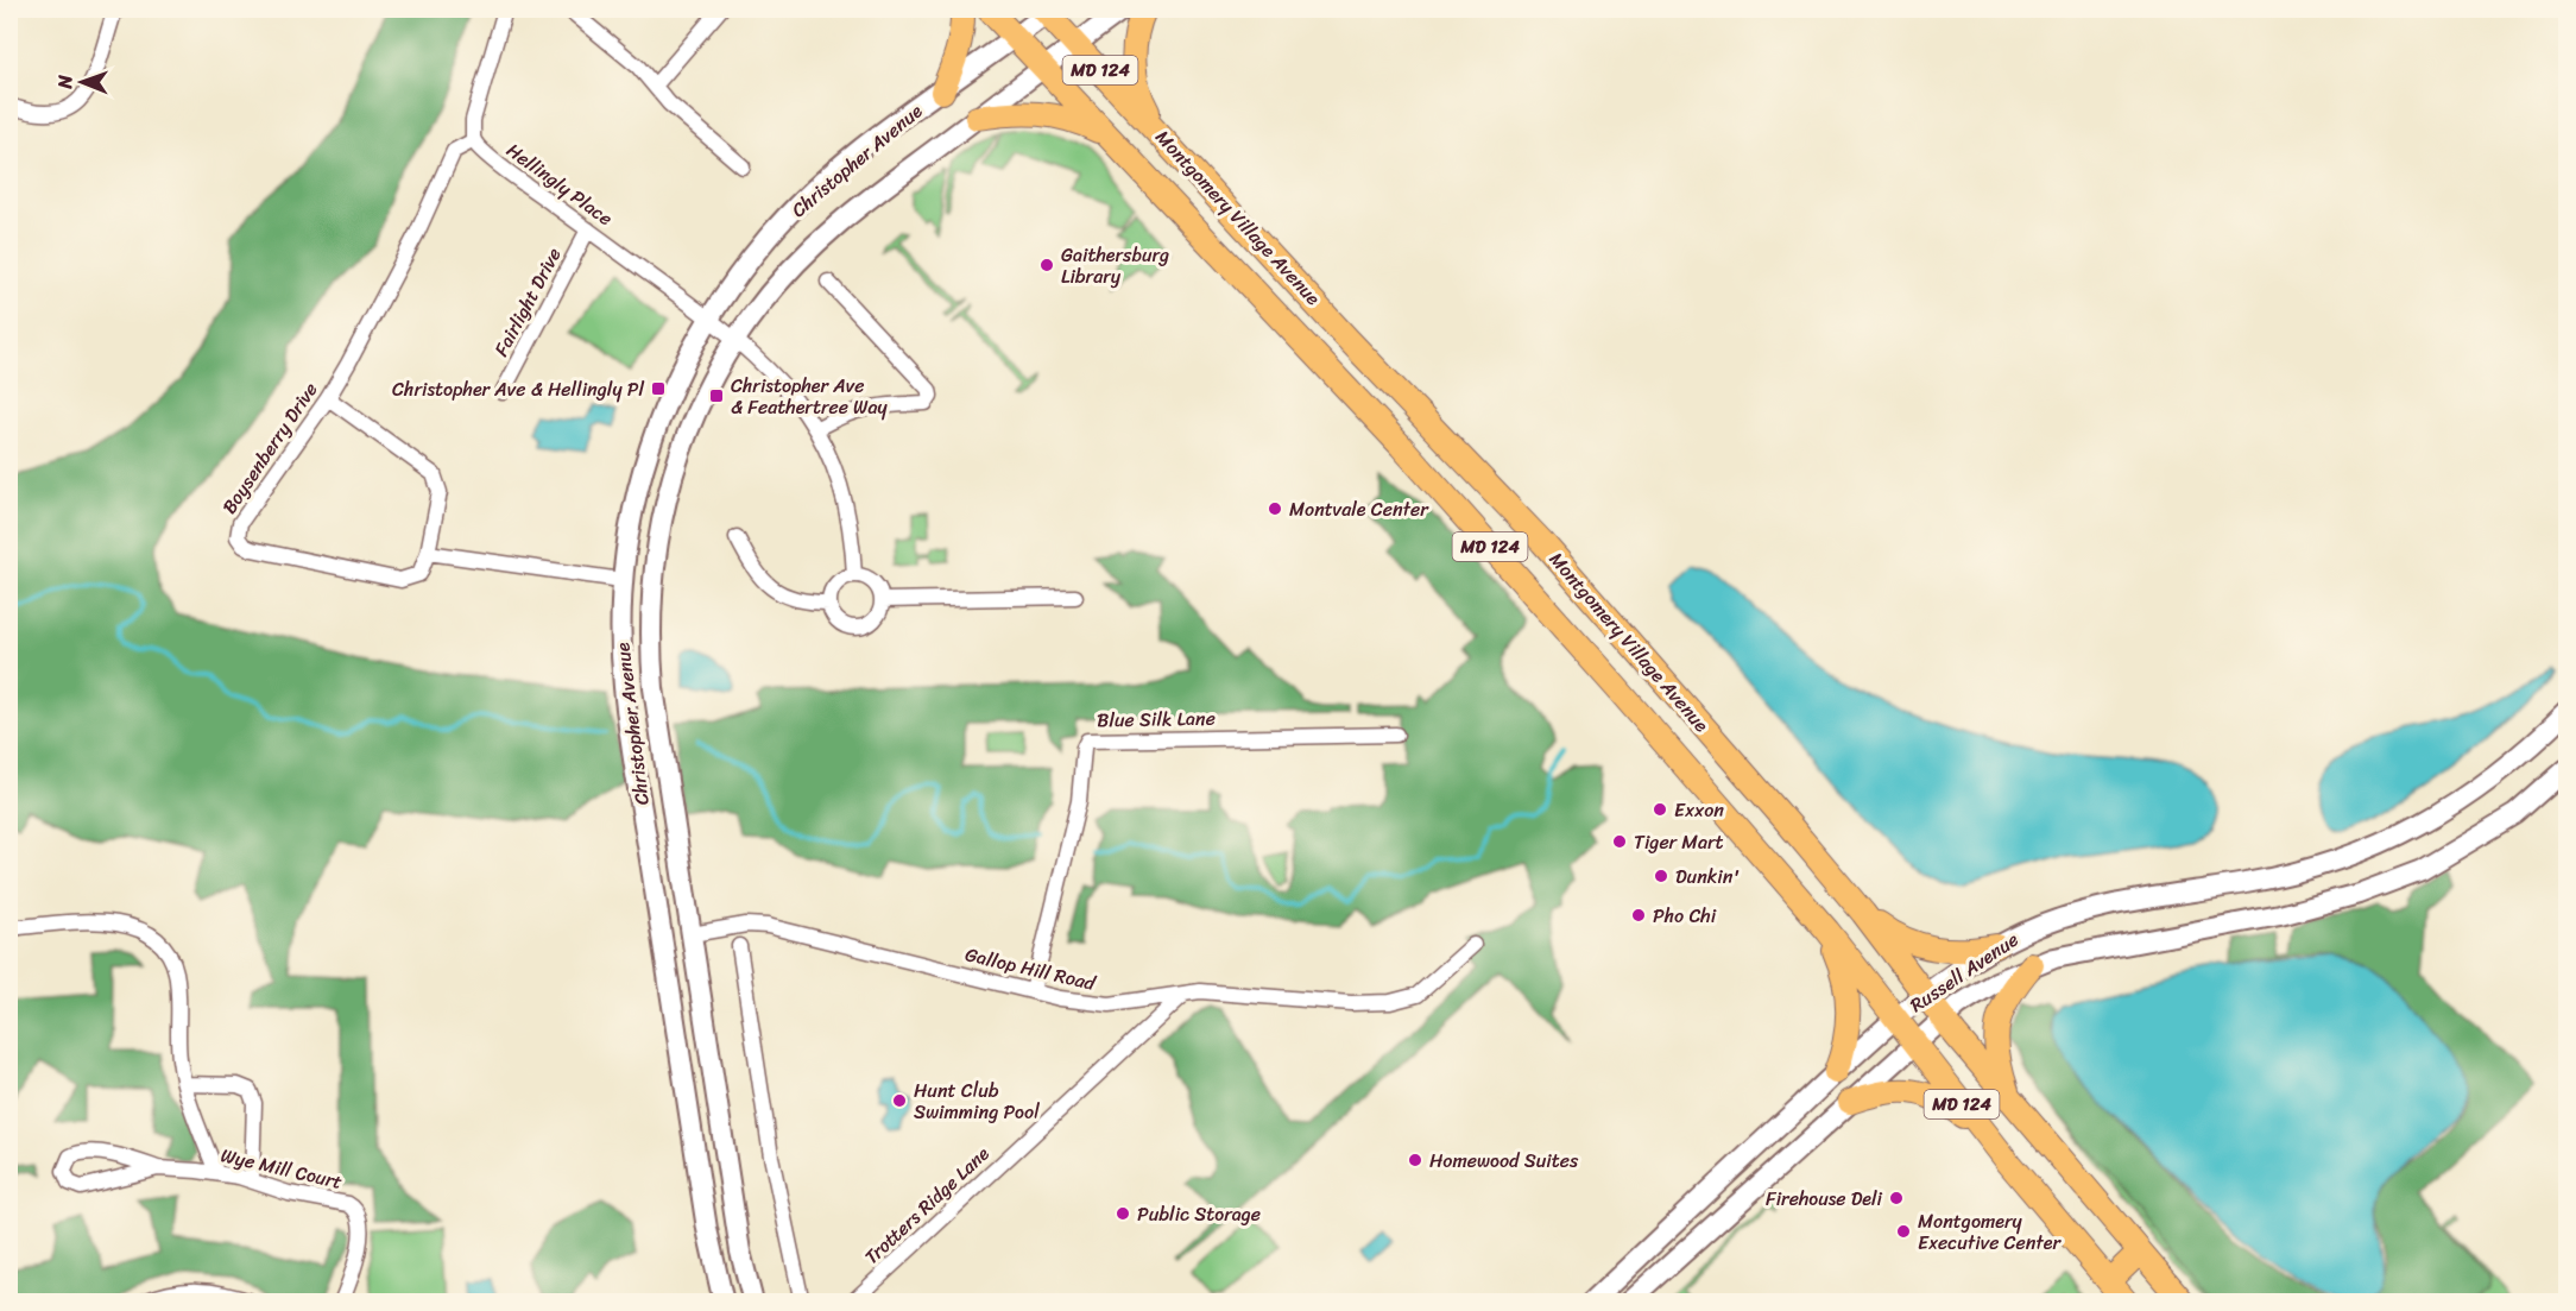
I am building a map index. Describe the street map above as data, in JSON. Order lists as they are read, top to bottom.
{
  "streets": {
    "main road": ["MD 124", "Montgomery Village Avenue"],
    "street": [
      "Christopher Avenue",
      "Hellingly Place",
      "Fairlight Drive",
      "Boysenberry Drive",
      "Blue Silk Lane",
      "Gallop Hill Road",
      "Russell Avenue",
      "Wye Mill Court",
      "Trotters Ridge Lane"
    ]
  },
  "crossings": [
    ["Christopher Avenue", "Hellingly Place"],
    ["Christopher Avenue", "Montgomery Village Avenue"],
    ["Christopher Avenue", "Gallop Hill Road"],
    ["Hellingly Place", "Fairlight Drive"],
    ["Hellingly Place", "Boysenberry Drive"],
    ["Montgomery Village Avenue", "Russell Avenue"],
    ["Blue Silk Lane", "Gallop Hill Road"],
    ["Gallop Hill Road", "Trotters Ridge Lane"]
  ],
  "places": {
    "other": [
      "Gaithersburg Library",
      "Montvale Center",
      "Exxon",
      "Tiger Mart",
      "Dunkin'",
      "Pho Chi",
      "Hunt Club Swimming Pool",
      "Homewood Suites",
      "Firehouse Deli",
      "Public Storage",
      "Montgomery Executive Center"
    ],
    "transit": ["Christopher Ave & Hellingly Pl", "Christopher Ave & Feathertree Way"]
  },
  "north": "left"
}
